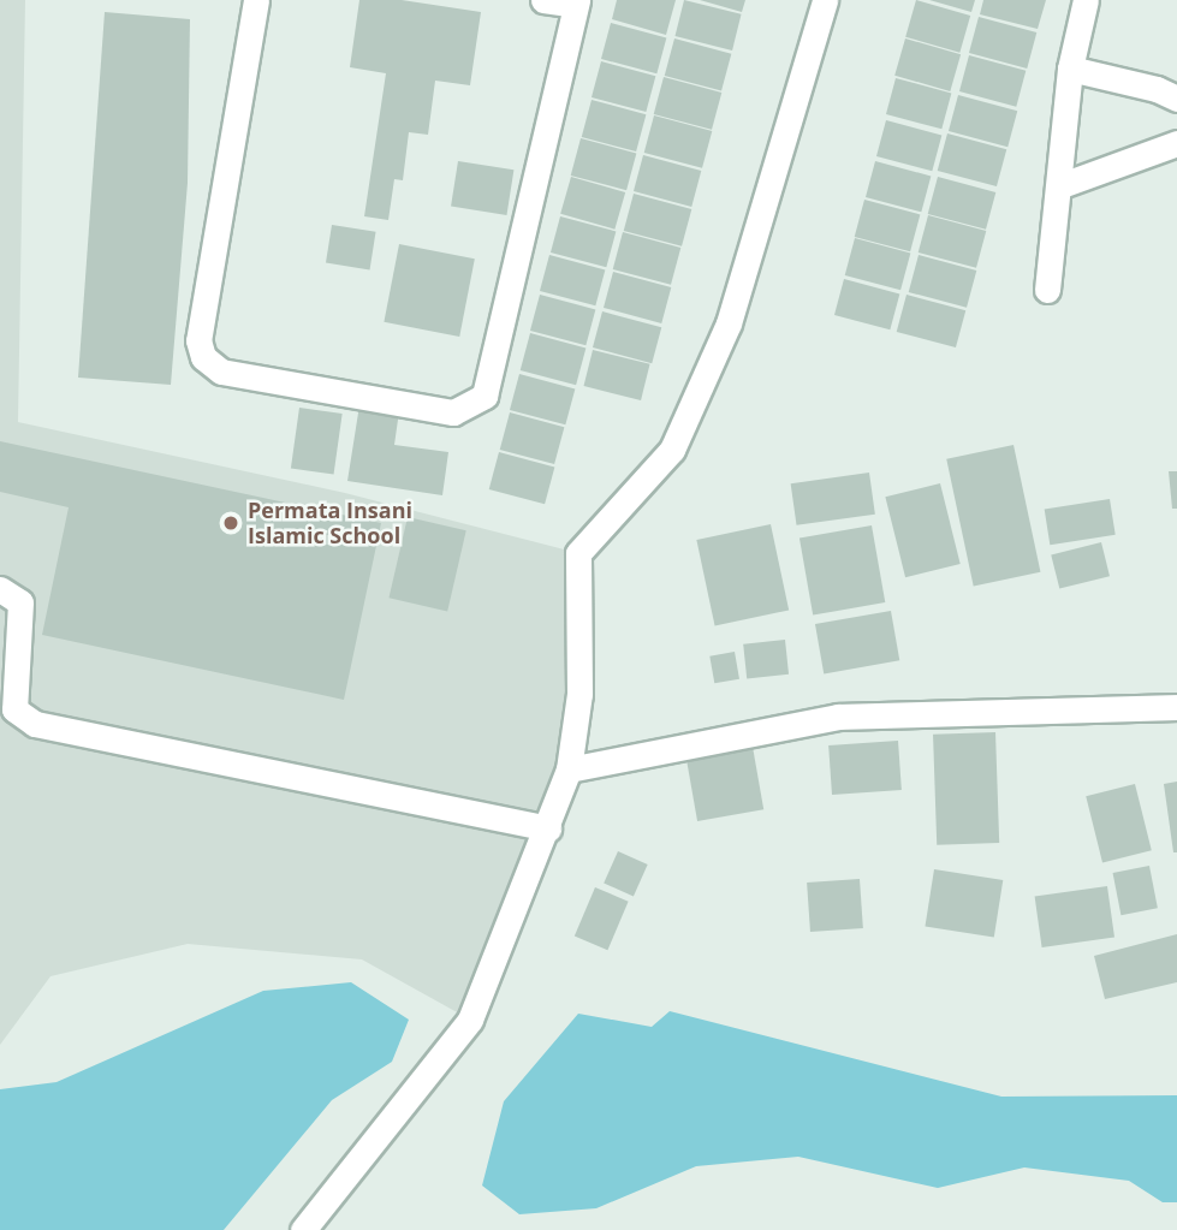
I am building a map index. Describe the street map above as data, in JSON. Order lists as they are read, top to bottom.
{
  "places": ["Permata Insani Islamic School"]
}
